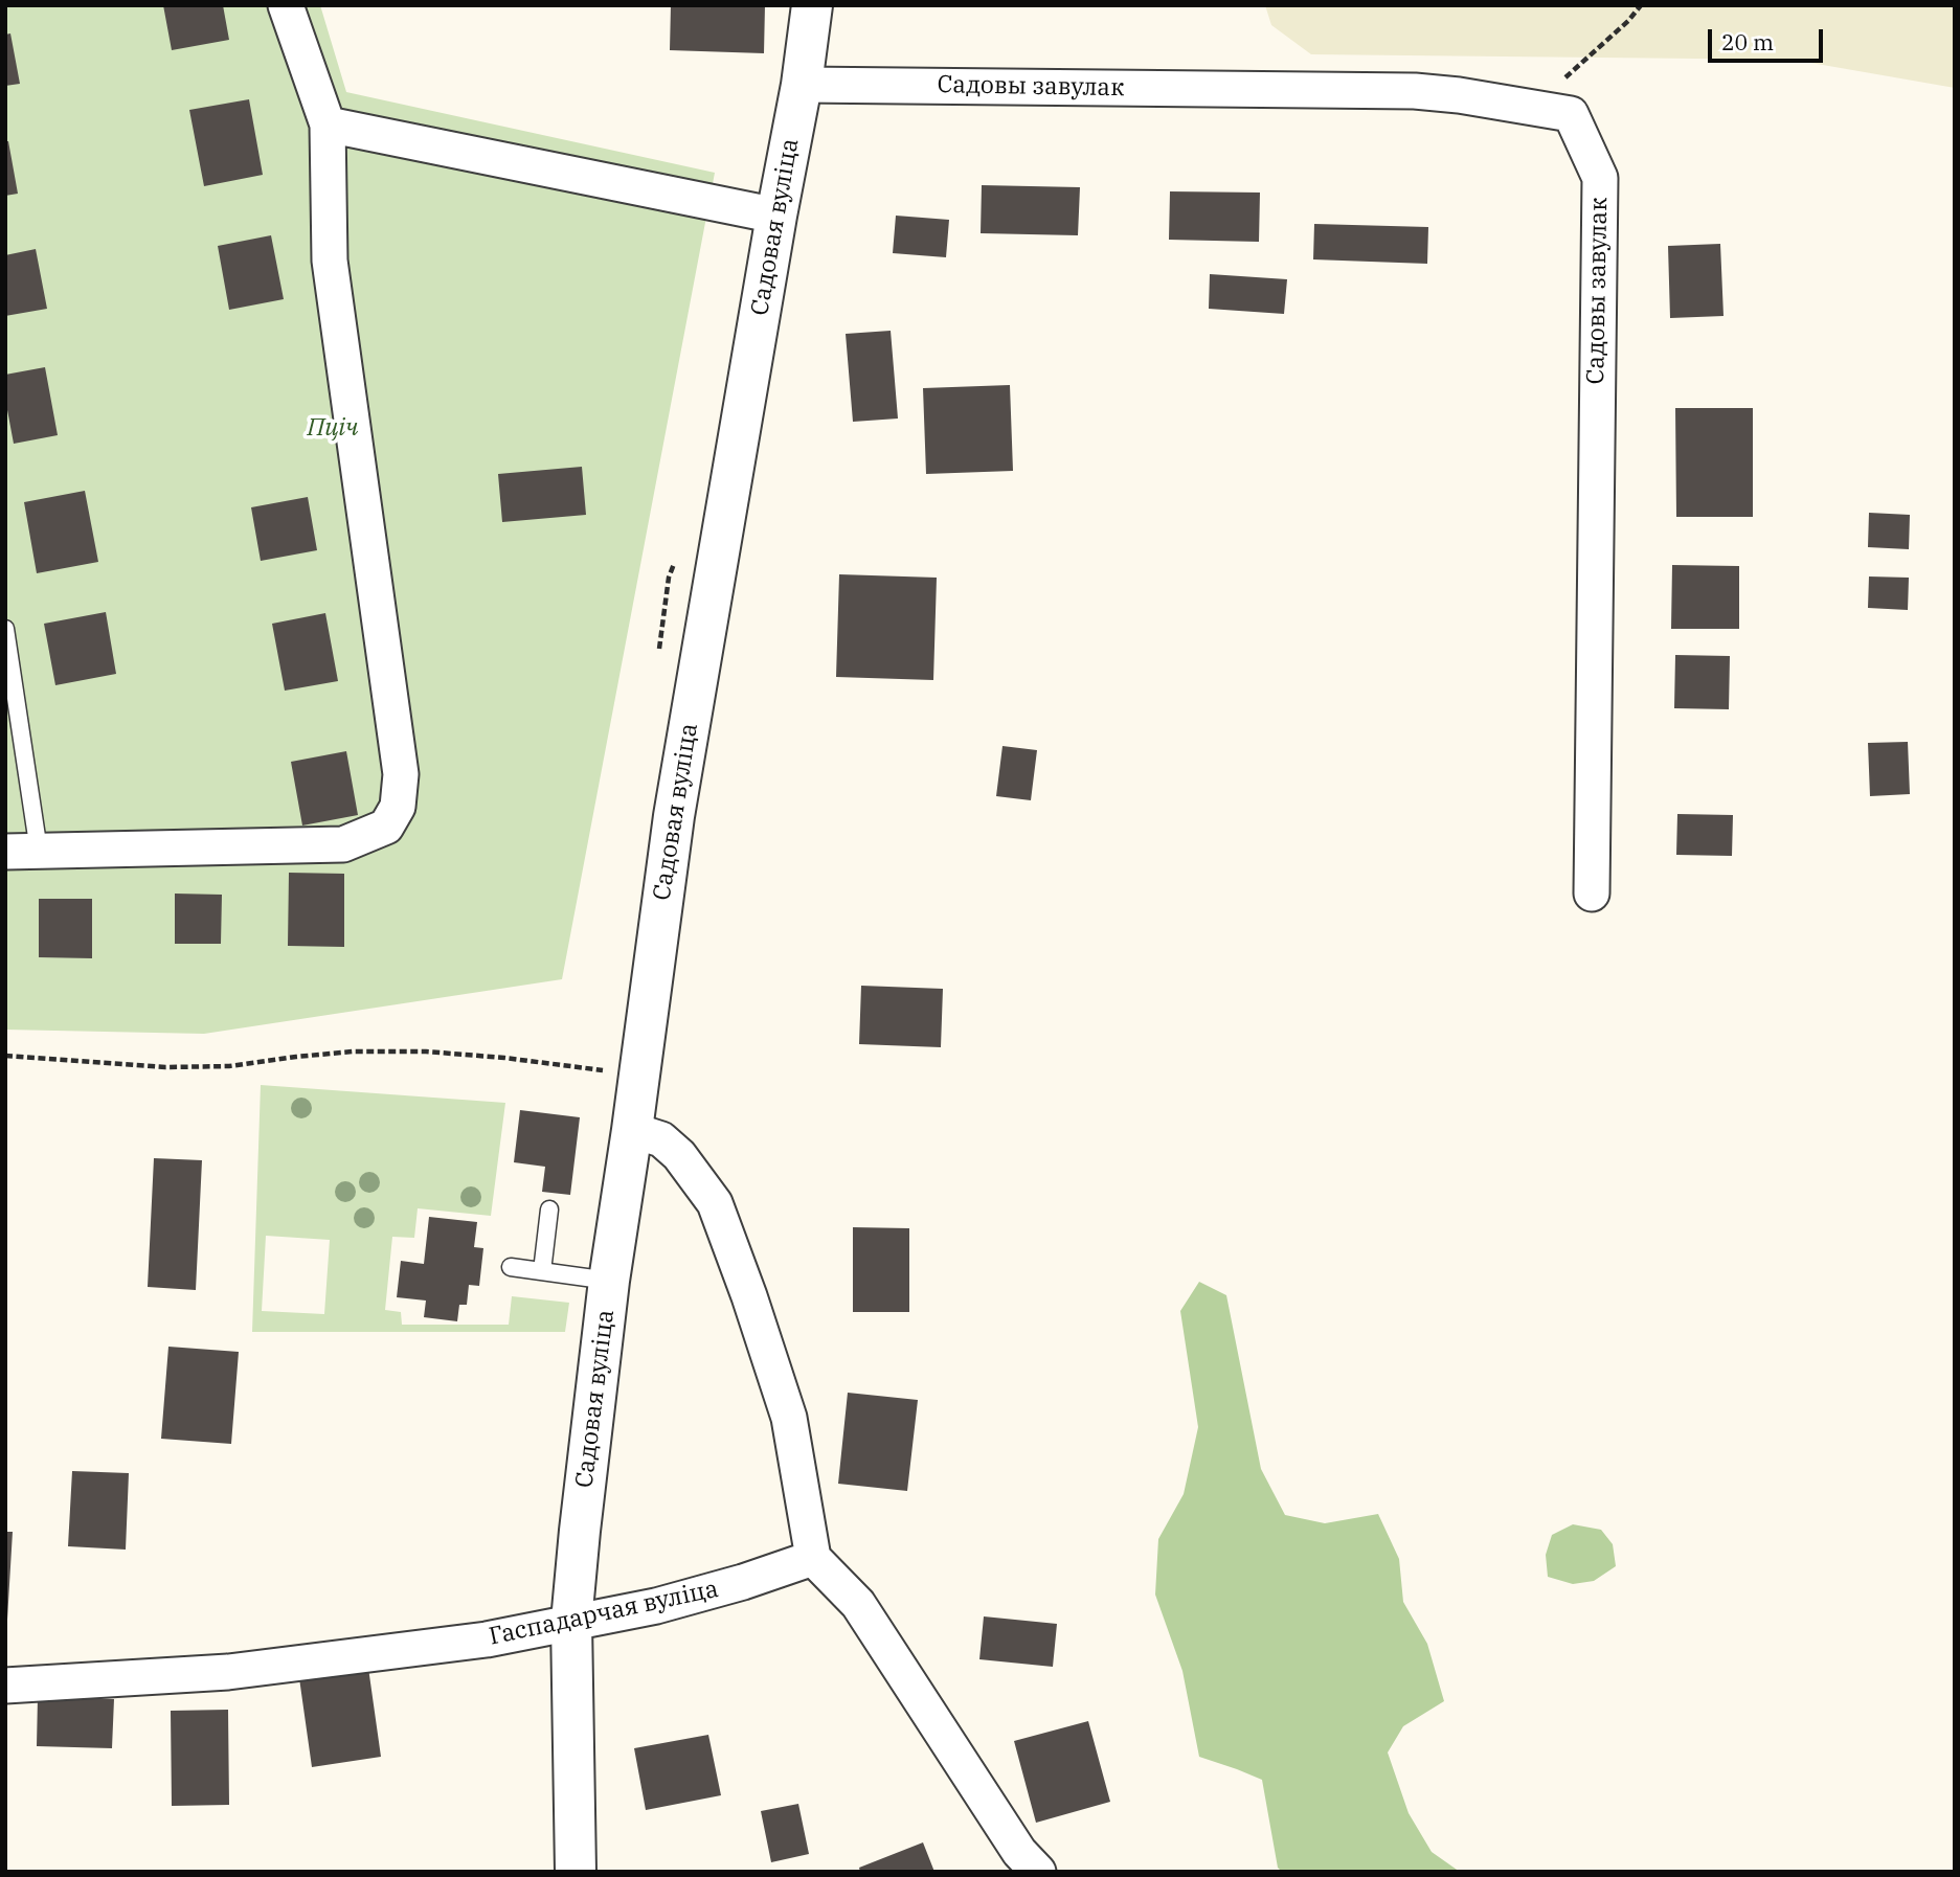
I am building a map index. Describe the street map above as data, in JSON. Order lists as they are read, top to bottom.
{
  "streets": {
    "street": ["Садовы завулак", "Садовая вуліца", "Гаспадарчая вуліца"]
  },
  "crossings": [
    ["Садовы завулак", "Садовая вуліца"],
    ["Садовая вуліца", "Гаспадарчая вуліца"]
  ],
  "parks": ["Пціч"],
  "scale_bar": "20 m"
}
